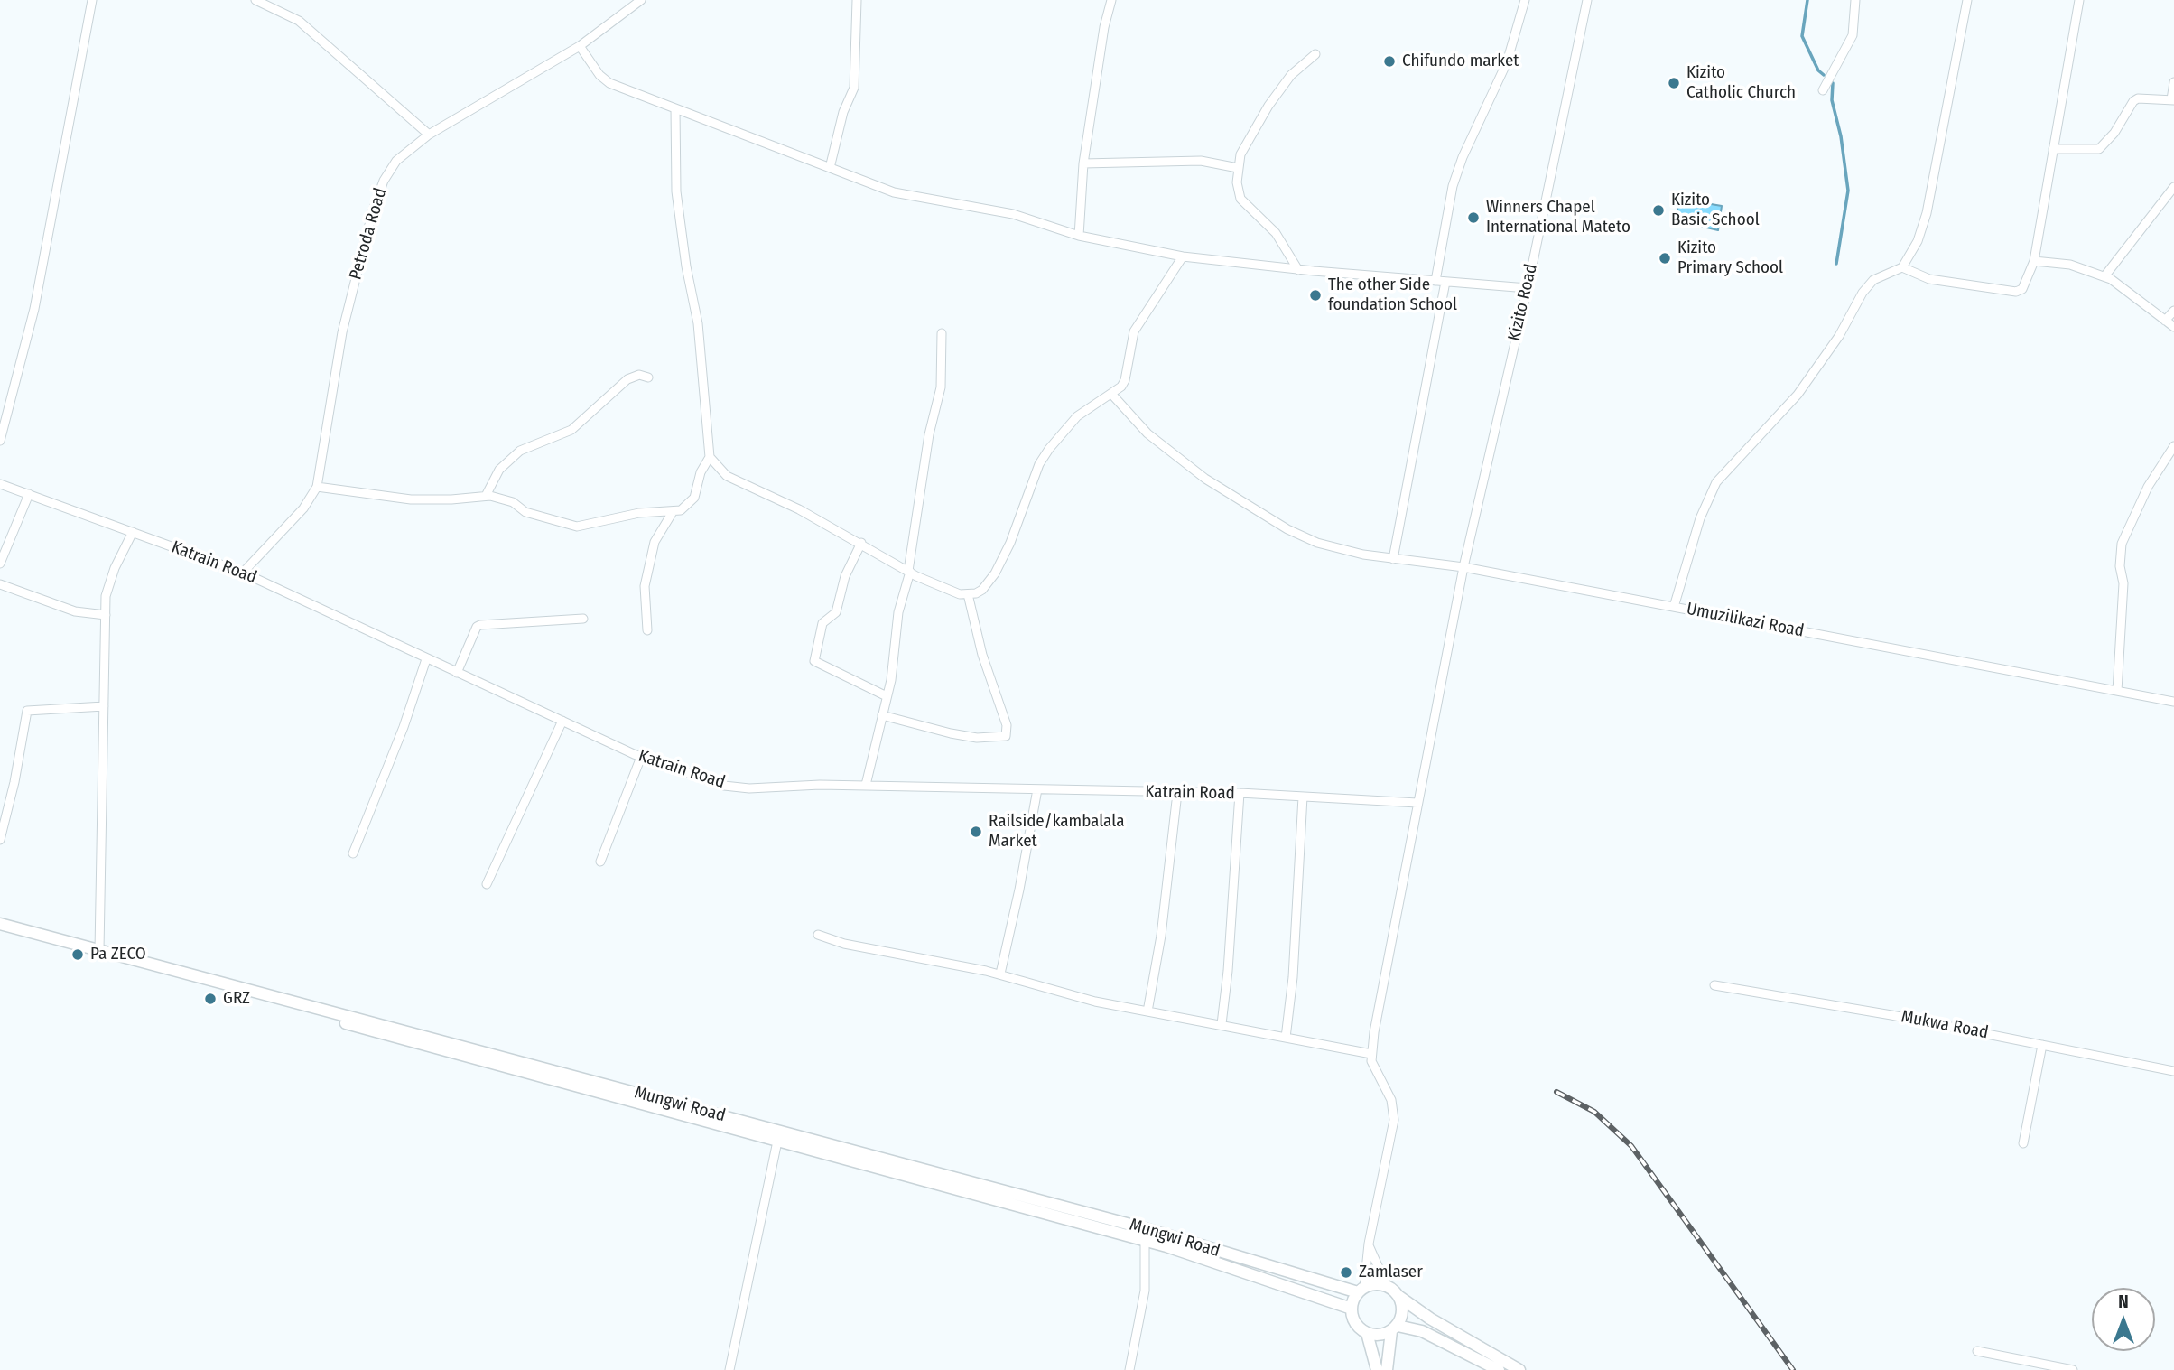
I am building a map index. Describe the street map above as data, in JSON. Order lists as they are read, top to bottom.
{
  "streets": {
    "main road": ["Mungwi Road"],
    "street": [
      "Petroda Road",
      "Kizito Road",
      "Katrain Road",
      "Umuzilikazi Road",
      "Mukwa Road"
    ]
  },
  "crossings": [
    ["Petroda Road", "Katrain Road"],
    ["Kizito Road", "Katrain Road"],
    ["Kizito Road", "Umuzilikazi Road"]
  ],
  "places": [
    "Chifundo market",
    "Kizito Catholic Church",
    "Kizito Basic School",
    "Winners Chapel International Mateto",
    "Kizito Primary School",
    "The other Side foundation School",
    "Railside/kambalala Market",
    "Pa ZECO",
    "GRZ",
    "Zamlaser"
  ],
  "north": "top"
}
